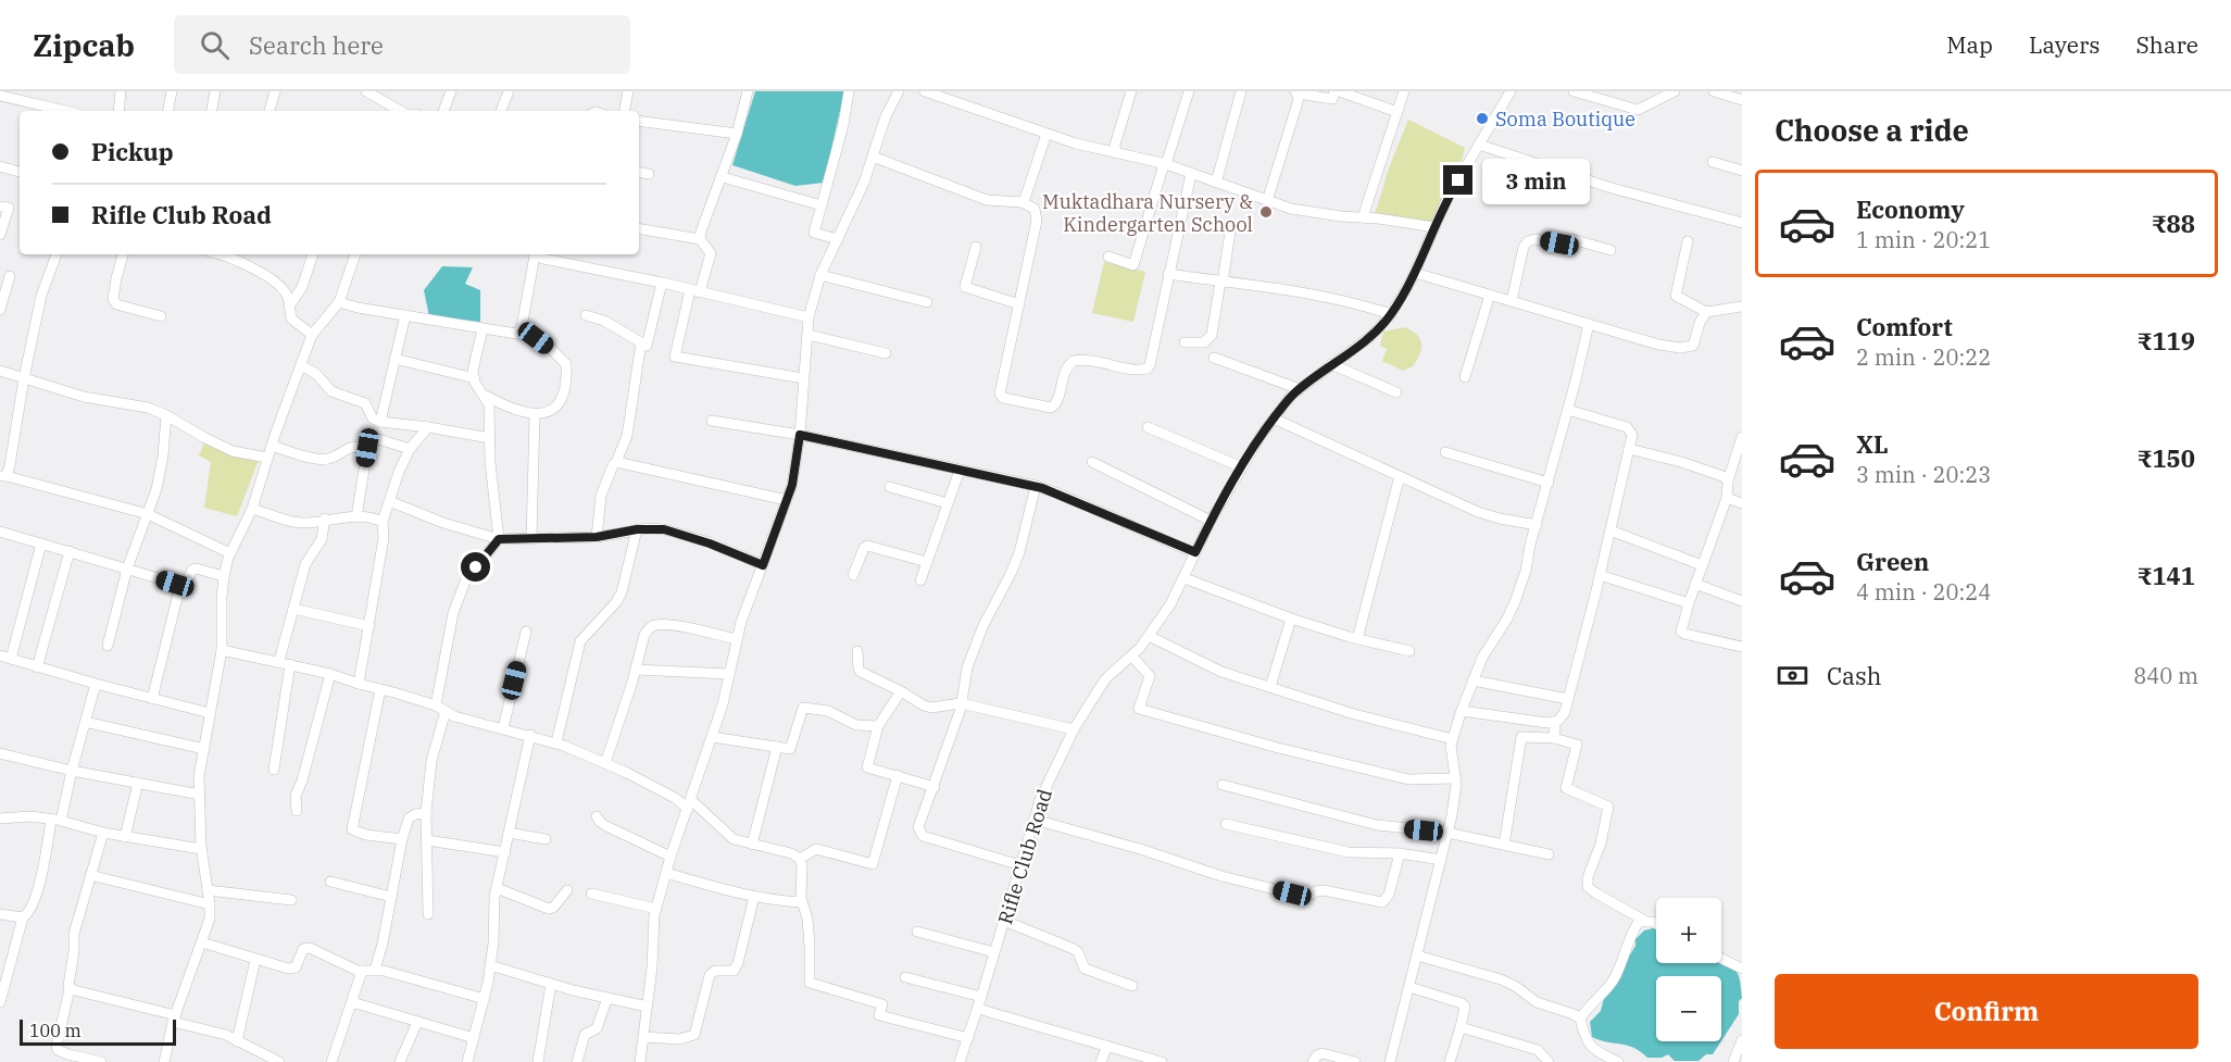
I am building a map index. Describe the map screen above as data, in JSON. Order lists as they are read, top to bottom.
{
  "streets": {
    "street": ["Rifle Club Road"]
  },
  "places": ["Soma Boutique", "Muktadhara Nursery & Kindergarten School"],
  "scale_bar": "100 m",
  "page": {
    "header": "Zipcab",
    "search": "Search here",
    "nav": ["Map", "Layers", "Share"],
    "heading": "Choose a ride",
    "banner": ["Pickup", "Rifle Club Road"],
    "bubble": "3 min",
    "list": [
      {
        "name": "Economy",
        "note": "1 min · 20:21",
        "value": "₹88"
      },
      {
        "name": "Comfort",
        "note": "2 min · 20:22",
        "value": "₹119"
      },
      {
        "name": "XL",
        "note": "3 min · 20:23",
        "value": "₹150"
      },
      {
        "name": "Green",
        "note": "4 min · 20:24",
        "value": "₹141"
      }
    ],
    "pay": ["Cash", "840 m"],
    "map_buttons": ["+", "−"],
    "buttons": "Confirm",
    "scale": "100 m"
  }
}
